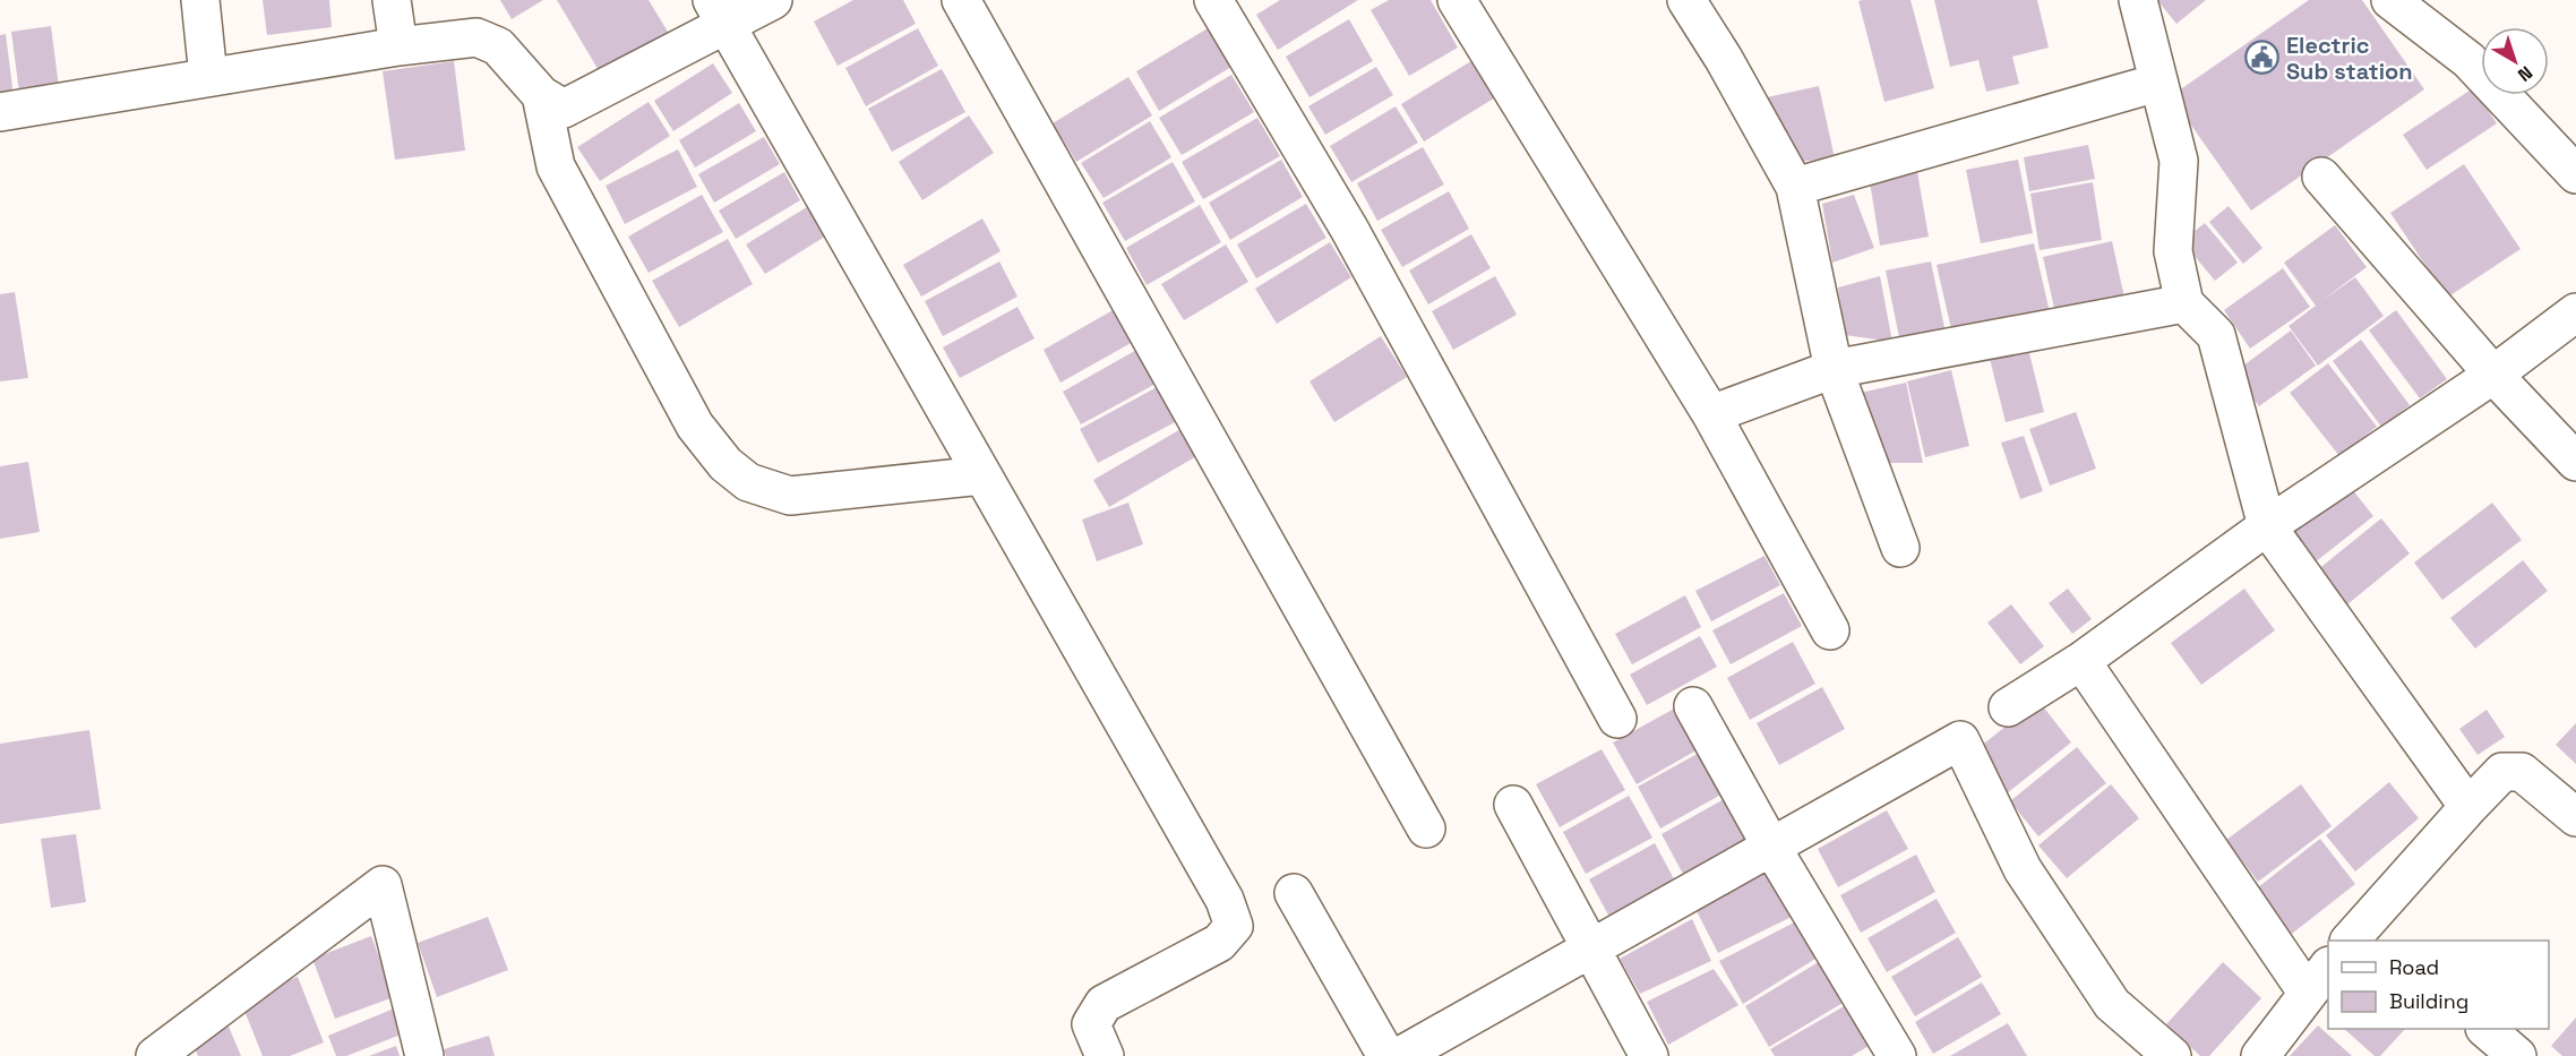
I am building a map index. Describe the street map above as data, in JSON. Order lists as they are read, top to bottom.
{
  "places": {
    "public building": ["Electric Sub station"]
  },
  "legend": ["Road", "Building"],
  "north": "bottom right"
}
